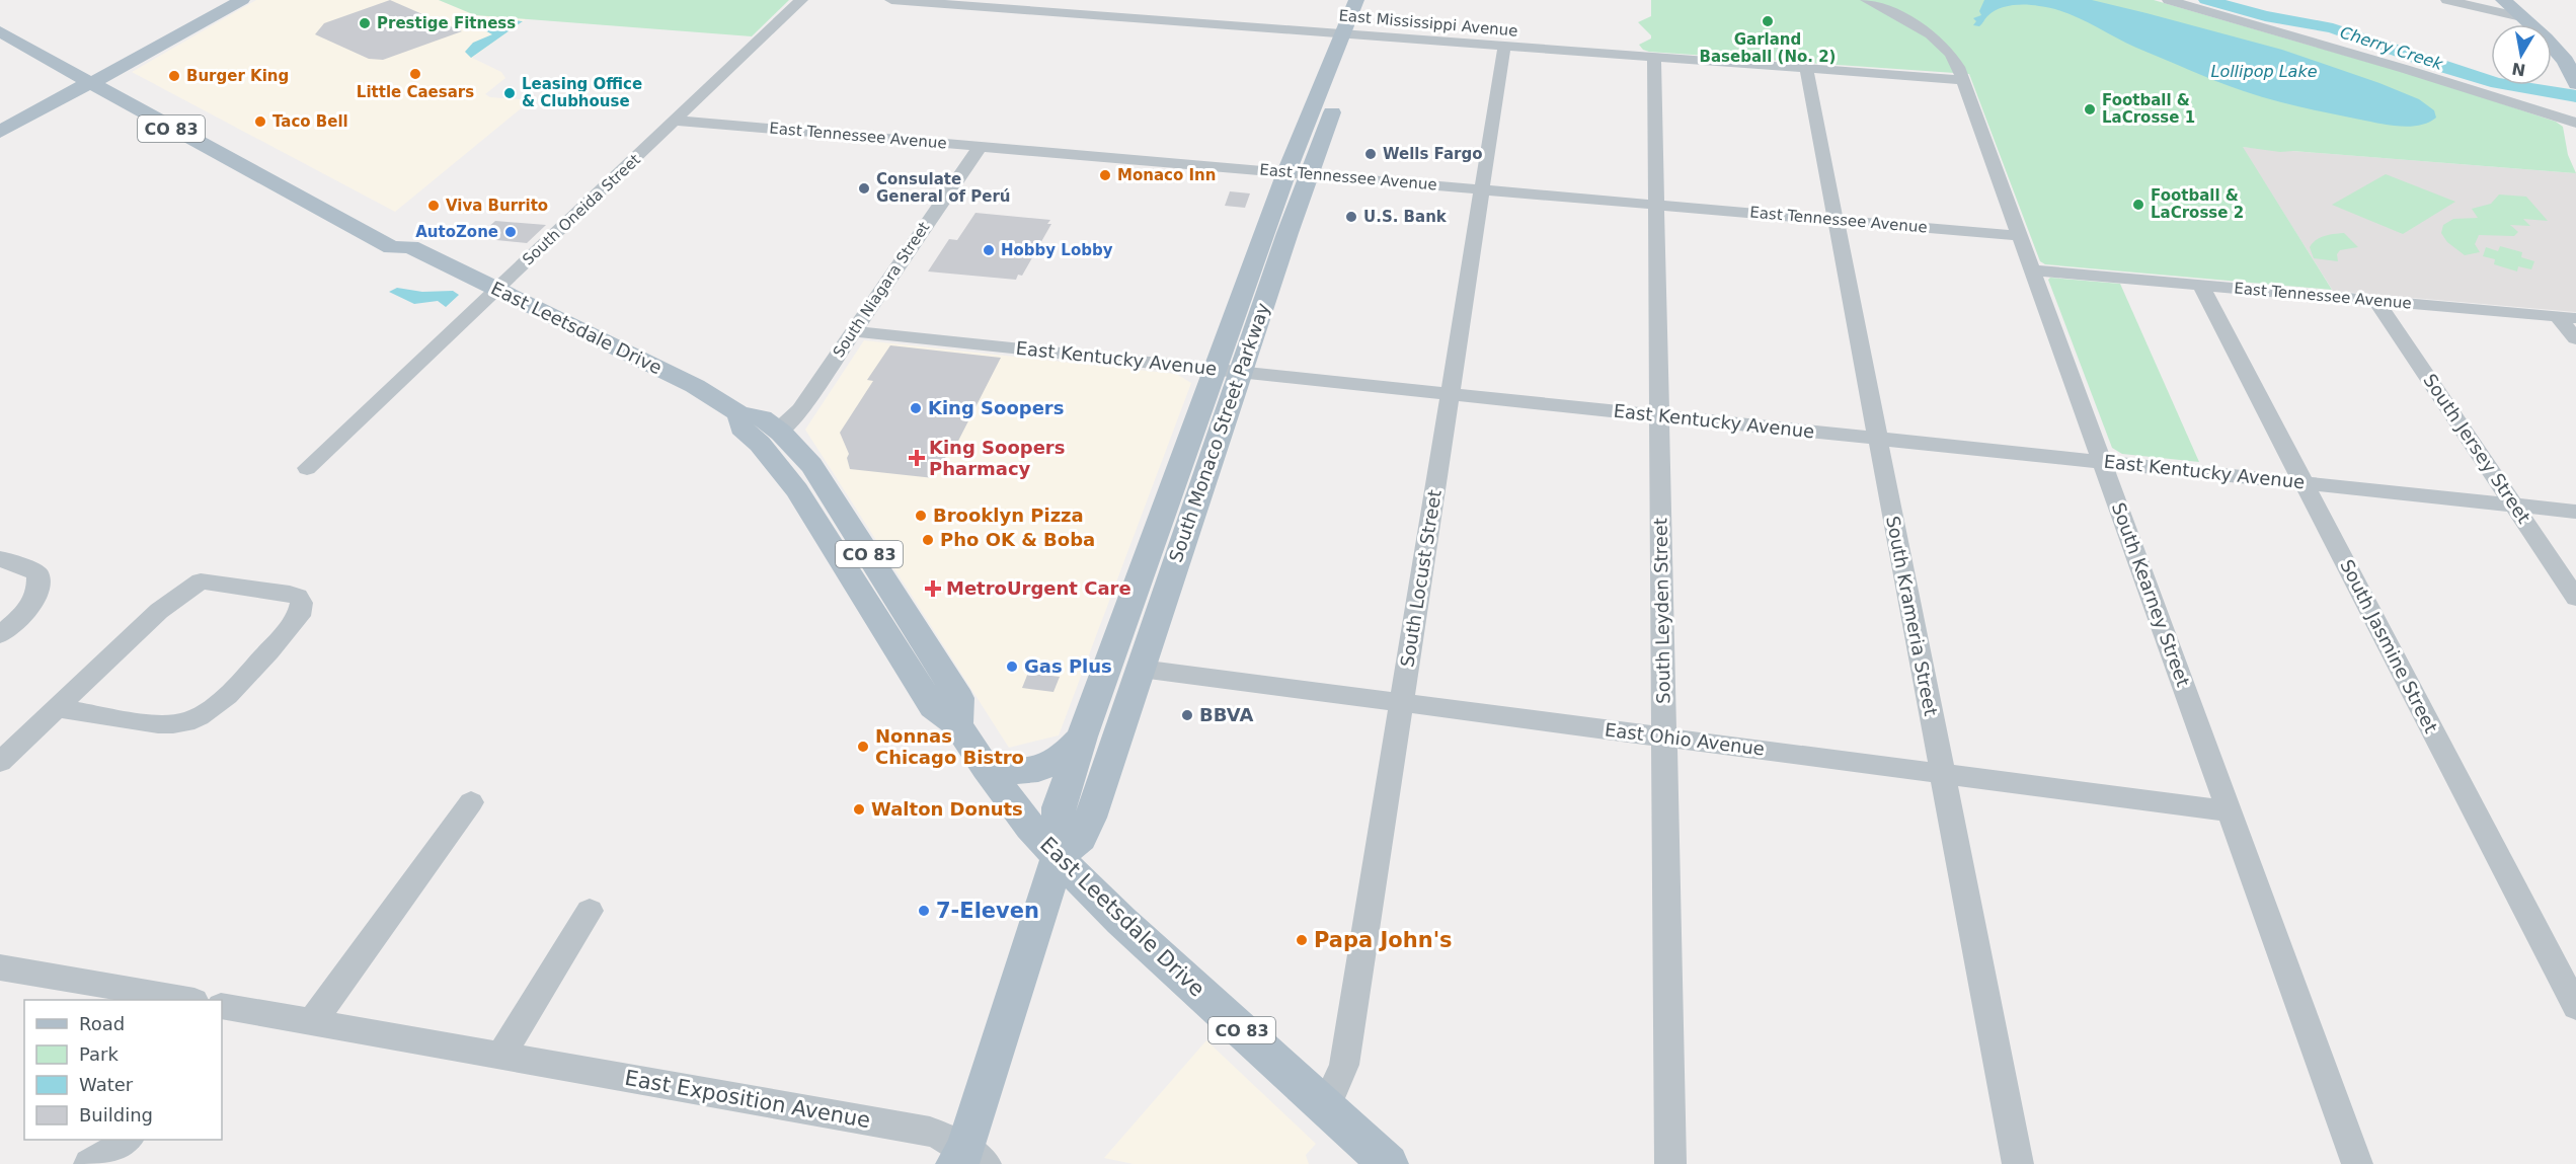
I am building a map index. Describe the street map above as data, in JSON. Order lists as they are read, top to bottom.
{
  "streets": {
    "main road": ["CO 83", "East Leetsdale Drive", "South Monaco Street Parkway"],
    "street": [
      "East Mississippi Avenue",
      "East Tennessee Avenue",
      "South Oneida Street",
      "South Niagara Street",
      "East Kentucky Avenue",
      "South Jersey Street",
      "South Locust Street",
      "South Kearney Street",
      "South Leyden Street",
      "South Krameria Street",
      "South Jasmine Street",
      "East Ohio Avenue",
      "East Exposition Avenue"
    ]
  },
  "crossings": [
    ["East Mississippi Avenue", "South Monaco Street Parkway"],
    ["East Mississippi Avenue", "South Locust Street"],
    ["East Mississippi Avenue", "South Kearney Street"],
    ["East Mississippi Avenue", "South Leyden Street"],
    ["East Mississippi Avenue", "South Krameria Street"],
    ["CO 83", "East Leetsdale Drive"],
    ["East Tennessee Avenue", "South Oneida Street"],
    ["East Tennessee Avenue", "South Niagara Street"],
    ["East Tennessee Avenue", "South Monaco Street Parkway"],
    ["East Tennessee Avenue", "South Jersey Street"],
    ["East Tennessee Avenue", "South Locust Street"],
    ["East Tennessee Avenue", "South Kearney Street"],
    ["East Tennessee Avenue", "South Leyden Street"],
    ["East Tennessee Avenue", "South Krameria Street"],
    ["East Tennessee Avenue", "South Jasmine Street"],
    ["South Oneida Street", "East Leetsdale Drive"],
    ["South Niagara Street", "East Leetsdale Drive"],
    ["South Niagara Street", "East Kentucky Avenue"],
    ["East Leetsdale Drive", "South Monaco Street Parkway"],
    ["East Leetsdale Drive", "South Locust Street"],
    ["East Kentucky Avenue", "South Monaco Street Parkway"],
    ["East Kentucky Avenue", "South Jersey Street"],
    ["East Kentucky Avenue", "South Locust Street"],
    ["East Kentucky Avenue", "South Kearney Street"],
    ["East Kentucky Avenue", "South Leyden Street"],
    ["East Kentucky Avenue", "South Krameria Street"],
    ["East Kentucky Avenue", "South Jasmine Street"],
    ["South Monaco Street Parkway", "East Ohio Avenue"],
    ["South Monaco Street Parkway", "East Exposition Avenue"],
    ["South Locust Street", "East Ohio Avenue"],
    ["South Kearney Street", "East Ohio Avenue"],
    ["South Leyden Street", "East Ohio Avenue"],
    ["South Krameria Street", "East Ohio Avenue"]
  ],
  "water": ["Cherry Creek", "Lollipop Lake"],
  "places": {
    "other": [
      "Garland Baseball (No. 2)",
      "Prestige Fitness",
      "Little Caesars",
      "Burger King",
      "Leasing Office & Clubhouse",
      "Football & LaCrosse 1",
      "Taco Bell",
      "Wells Fargo",
      "Monaco Inn",
      "Consulate General of Perú",
      "Football & LaCrosse 2",
      "Viva Burrito",
      "U.S. Bank",
      "AutoZone",
      "Hobby Lobby",
      "King Soopers",
      "Brooklyn Pizza",
      "Pho OK & Boba",
      "Gas Plus",
      "BBVA",
      "Nonnas Chicago Bistro",
      "Walton Donuts",
      "7-Eleven",
      "Papa John's"
    ],
    "health": ["King Soopers Pharmacy", "MetroUrgent Care"]
  },
  "legend": [
    "Road",
    "Park",
    "Water",
    "Building"
  ],
  "north": "bottom"
}
